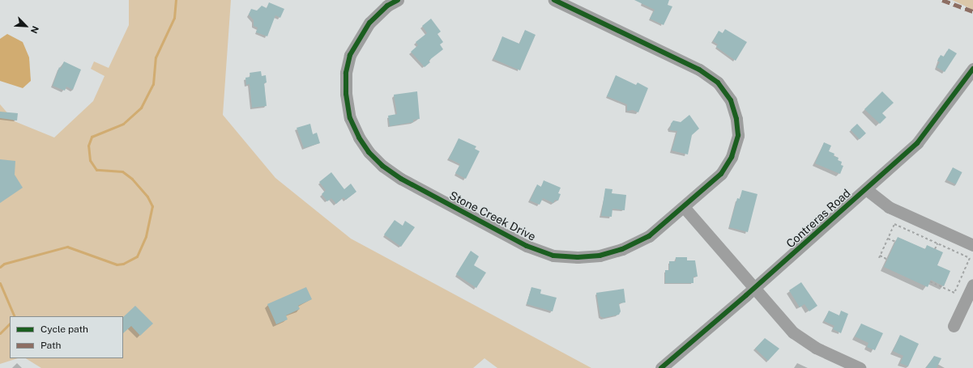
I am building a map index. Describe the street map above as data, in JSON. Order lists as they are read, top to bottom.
{
  "streets": {
    "street": ["Stone Creek Drive", "Contreras Road"]
  },
  "legend": ["Cycle path", "Path"],
  "north": "bottom right"
}
